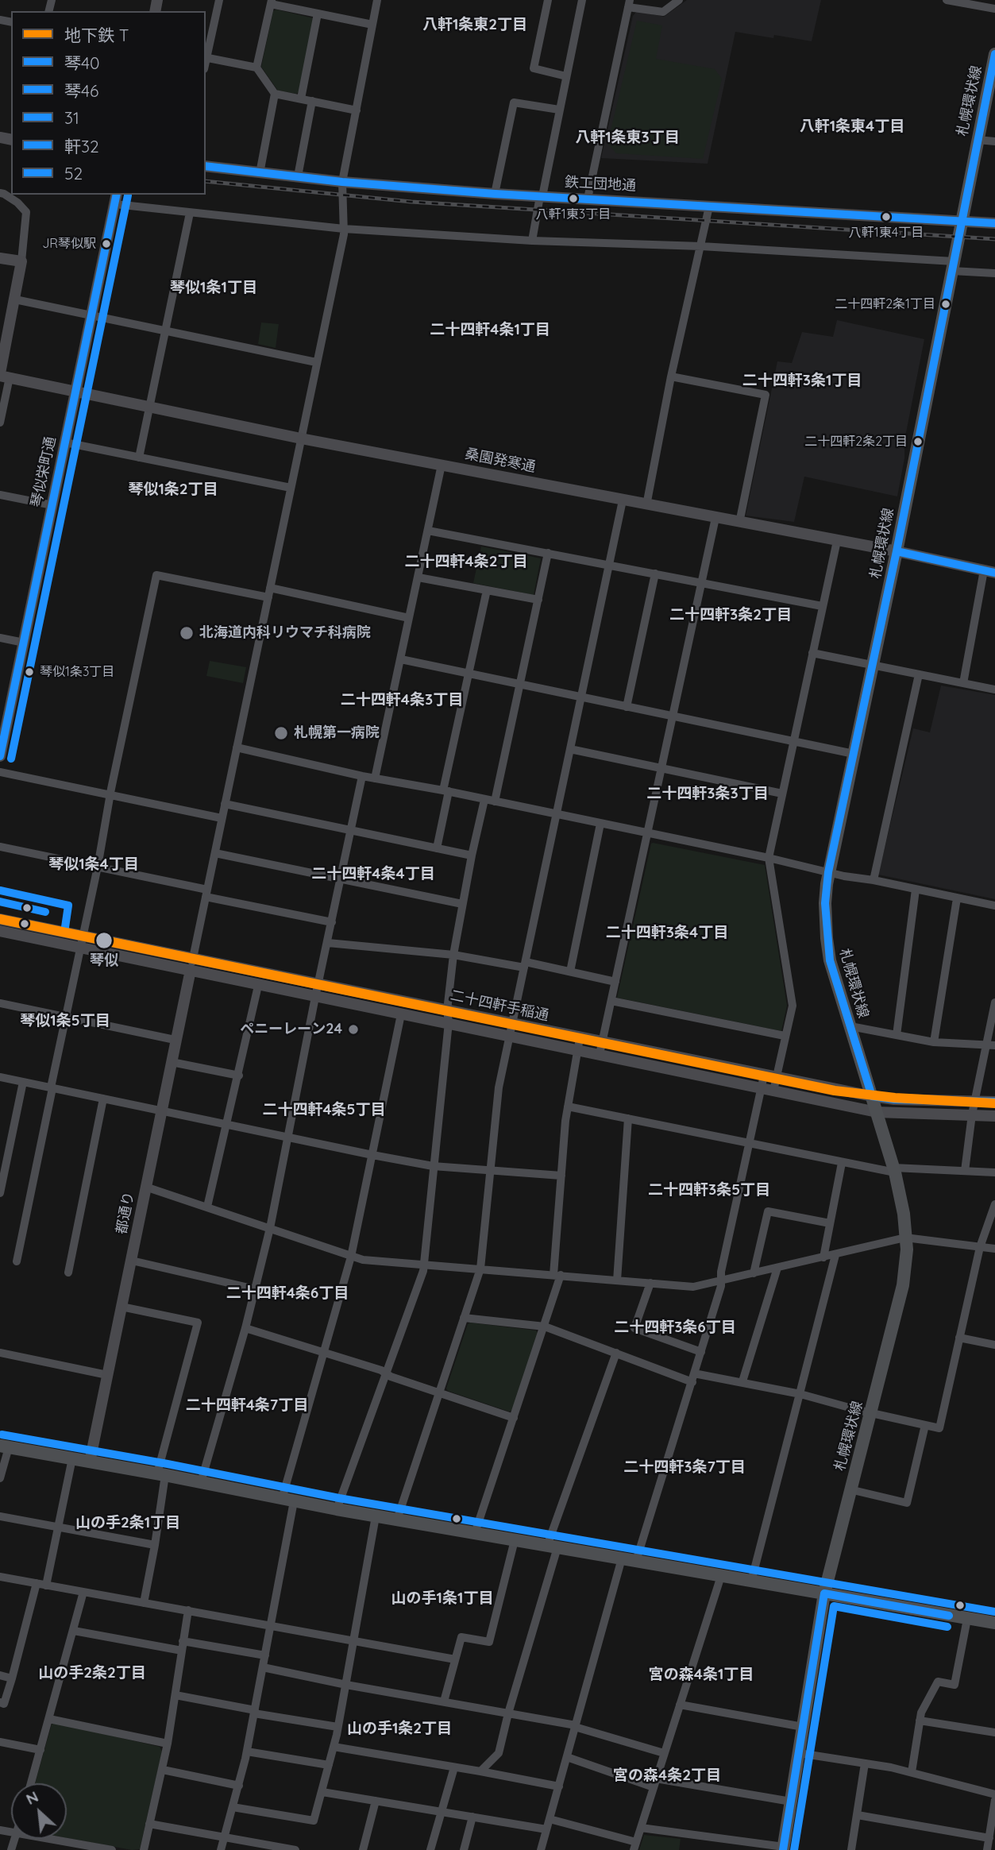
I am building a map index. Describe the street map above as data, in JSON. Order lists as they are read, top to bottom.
{
  "streets": {
    "main road": ["札幌環状線"],
    "street": [
      "鉄工団地通",
      "桑園発寒通",
      "琴似栄町通",
      "二十四軒手稲通",
      "都通り"
    ]
  },
  "crossings": [
    ["札幌環状線", "鉄工団地通"],
    ["札幌環状線", "桑園発寒通"],
    ["札幌環状線", "二十四軒手稲通"],
    ["桑園発寒通", "琴似栄町通"],
    ["二十四軒手稲通", "都通り"]
  ],
  "districts": [
    "八軒1条東2丁目",
    "八軒1条東4丁目",
    "八軒1条東3丁目",
    "琴似1条1丁目",
    "二十四軒4条1丁目",
    "二十四軒3条1丁目",
    "琴似1条2丁目",
    "二十四軒4条2丁目",
    "二十四軒3条2丁目",
    "二十四軒4条3丁目",
    "二十四軒3条3丁目",
    "琴似1条4丁目",
    "二十四軒4条4丁目",
    "二十四軒3条4丁目",
    "琴似1条5丁目",
    "二十四軒4条5丁目",
    "二十四軒3条5丁目",
    "二十四軒4条6丁目",
    "二十四軒3条6丁目",
    "二十四軒4条7丁目",
    "二十四軒3条7丁目",
    "山の手2条1丁目",
    "山の手1条1丁目",
    "山の手2条2丁目",
    "宮の森4条1丁目",
    "山の手1条2丁目",
    "宮の森4条2丁目"
  ],
  "places": [
    "八軒1東3丁目",
    "八軒1東4丁目",
    "JR琴似駅",
    "二十四軒2条1丁目",
    "二十四軒2条2丁目",
    "北海道内科リウマチ科病院",
    "琴似1条3丁目",
    "札幌第一病院",
    "琴似",
    "ペニーレーン24"
  ],
  "lines": [
    "transit line 軒32",
    "transit line 52",
    "transit line 琴40",
    "transit line 琴46",
    "metro line T",
    "transit line 31"
  ],
  "legend": [
    "地下鉄 T",
    "琴40",
    "琴46",
    "31",
    "軒32",
    "52"
  ],
  "north": "top left"
}
